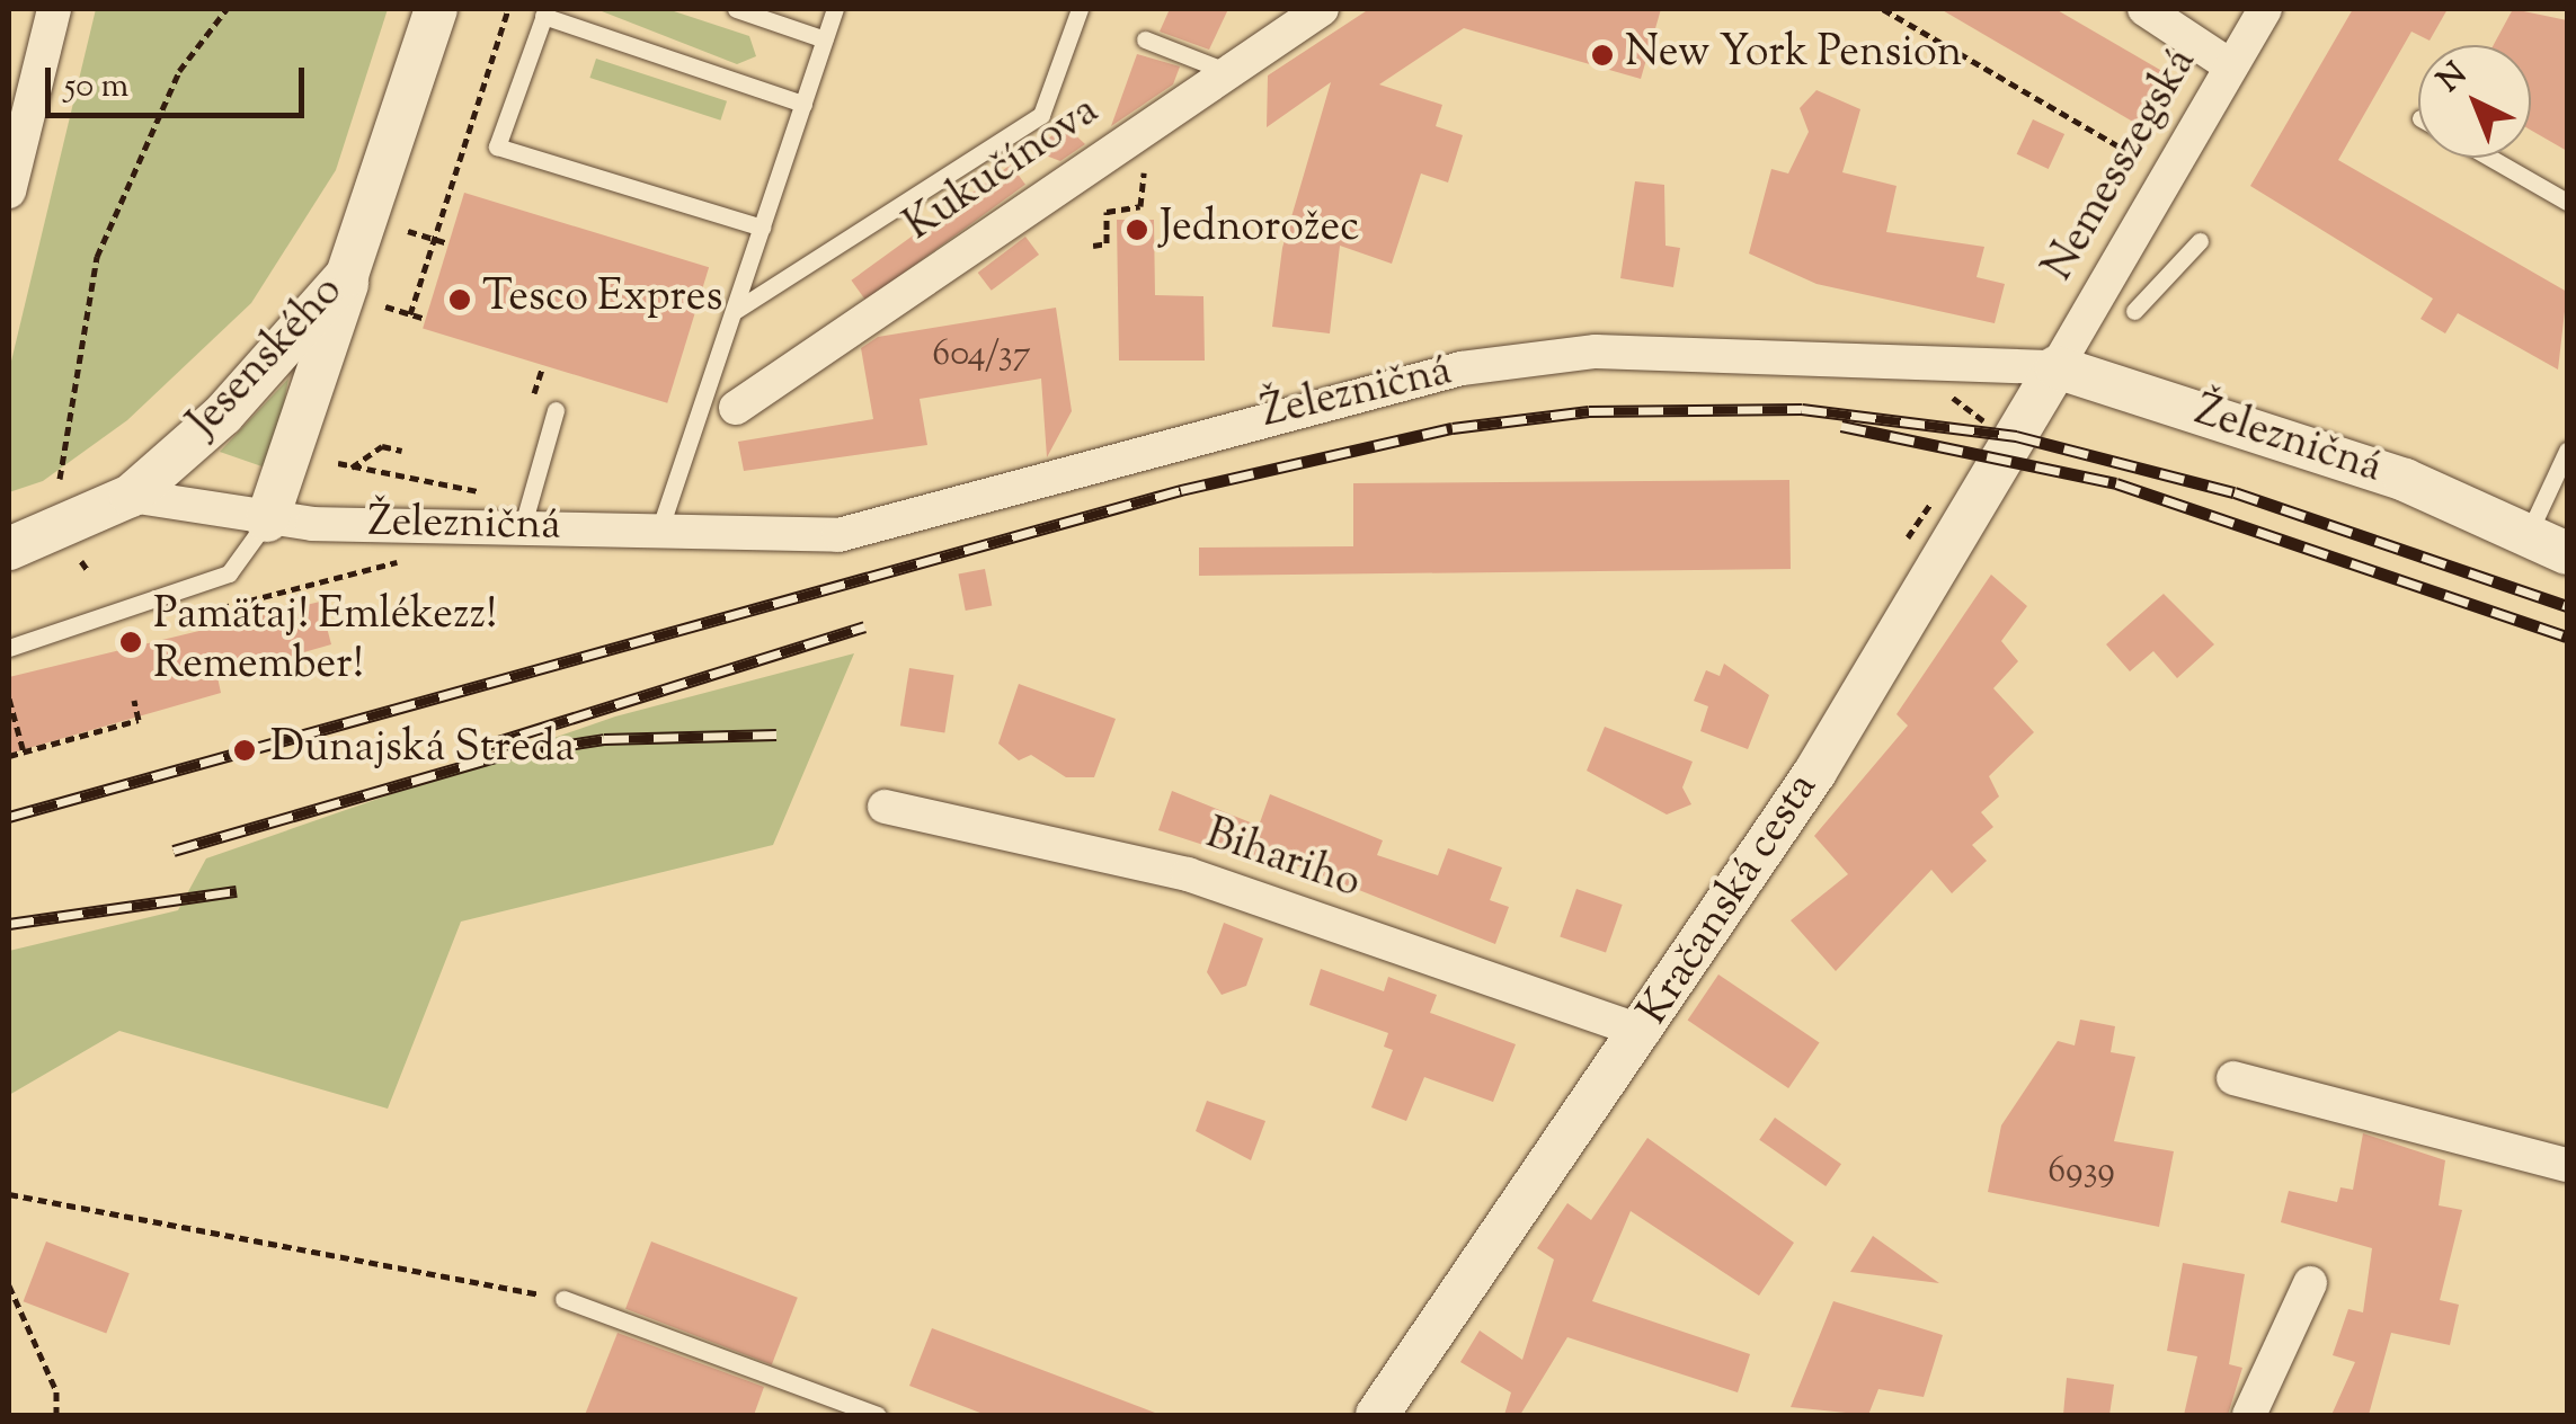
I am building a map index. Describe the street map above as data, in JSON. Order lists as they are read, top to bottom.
{
  "streets": {
    "street": [
      "Nemesszegská",
      "Kukučínova",
      "Jesenského",
      "Železničná",
      "Bihariho",
      "Kračanská cesta"
    ]
  },
  "crossings": [
    ["Nemesszegská", "Železničná"],
    ["Nemesszegská", "Kračanská cesta"],
    ["Jesenského", "Železničná"],
    ["Železničná", "Kračanská cesta"],
    ["Bihariho", "Kračanská cesta"]
  ],
  "places": [
    "New York Pension",
    "Jednorožec",
    "Tesco Expres",
    "Pamätaj! Emlékezz! Remember!",
    "Dunajská Streda"
  ],
  "house_numbers": ["604/37", "6939"],
  "scale_bar": "50 m",
  "north": "top left"
}
